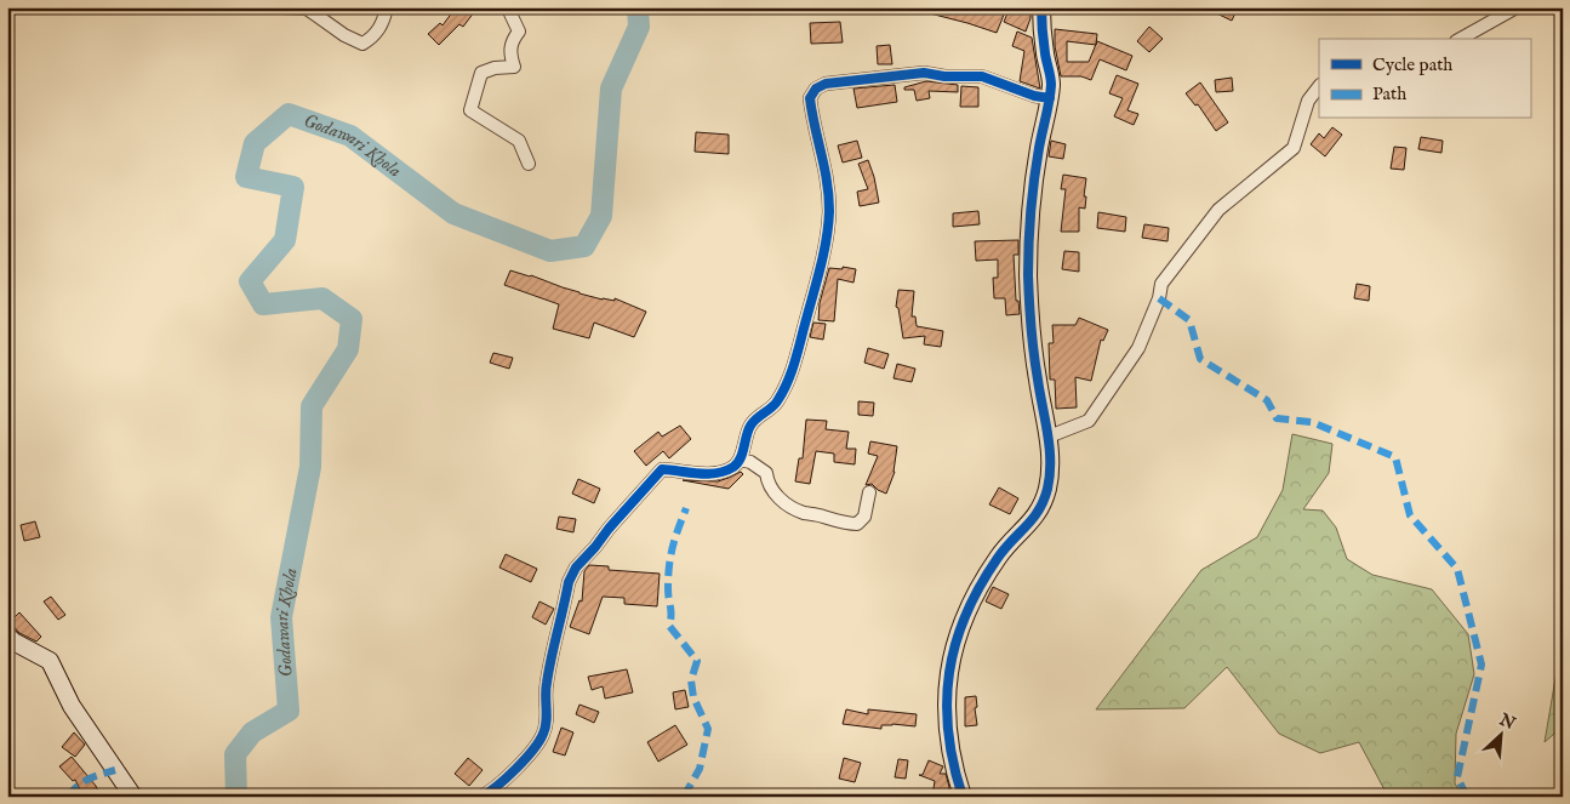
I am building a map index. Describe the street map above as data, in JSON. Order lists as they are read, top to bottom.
{
  "water": ["Godawari Khola"],
  "legend": ["Cycle path", "Path"],
  "north": "top right"
}
